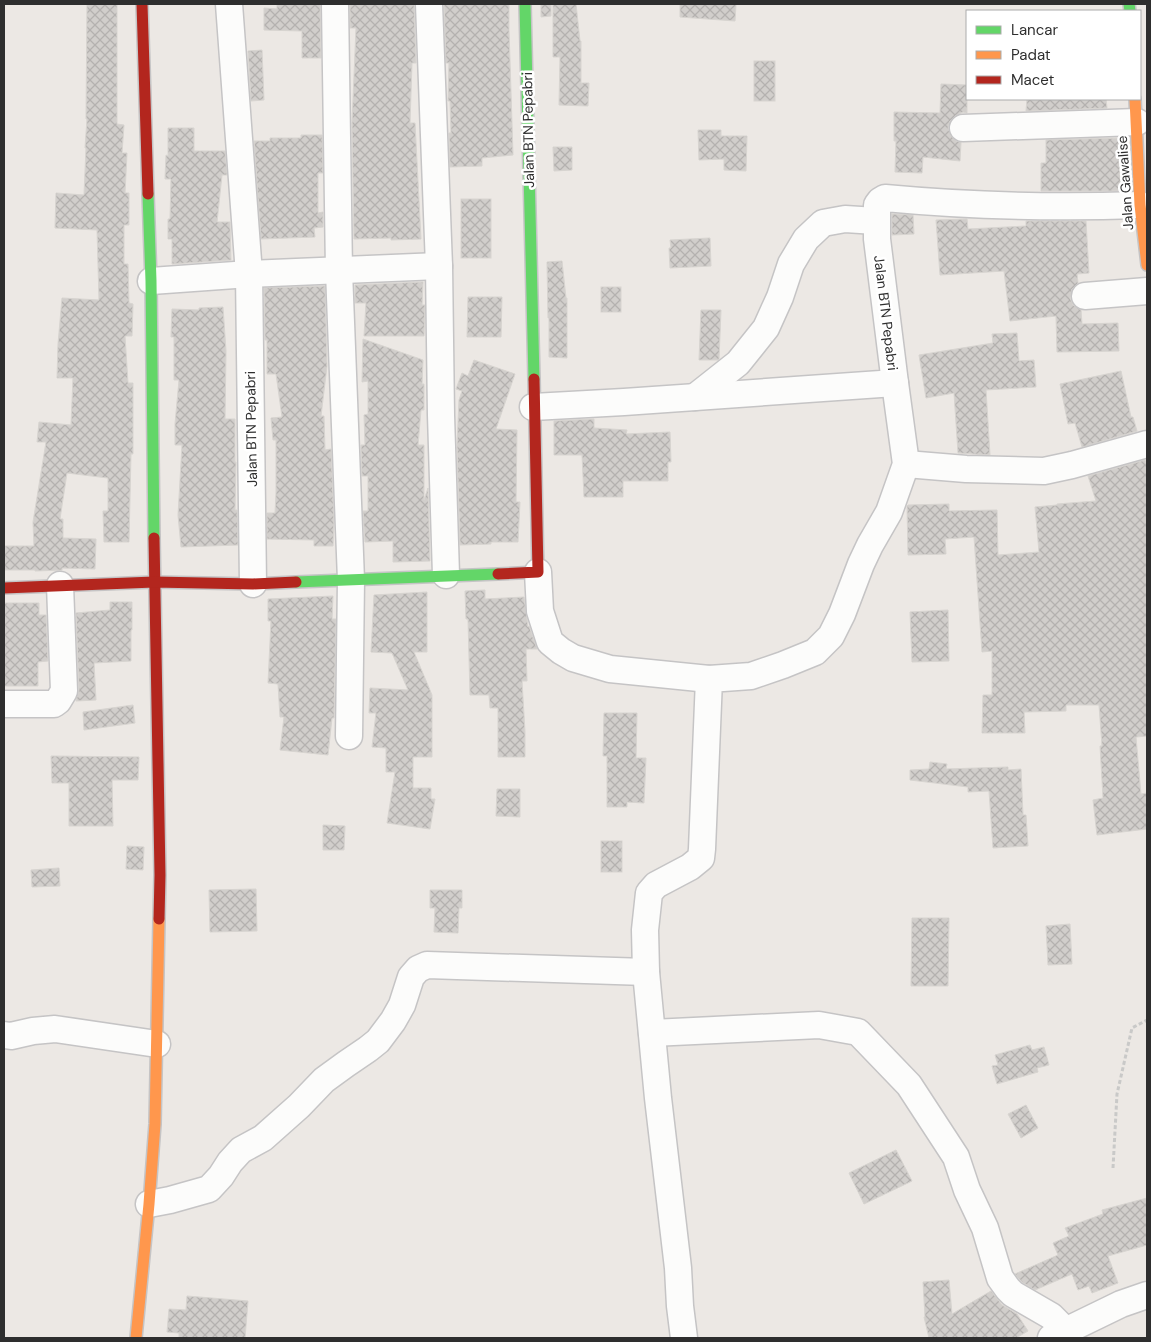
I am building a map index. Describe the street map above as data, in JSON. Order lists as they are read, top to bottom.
{
  "streets": {
    "street": ["Jalan BTN Pepabri", "Jalan Gawalise"]
  },
  "crossings": [
    ["Jalan BTN Pepabri", "Jalan Gawalise"]
  ],
  "legend": ["Lancar", "Padat", "Macet"]
}
